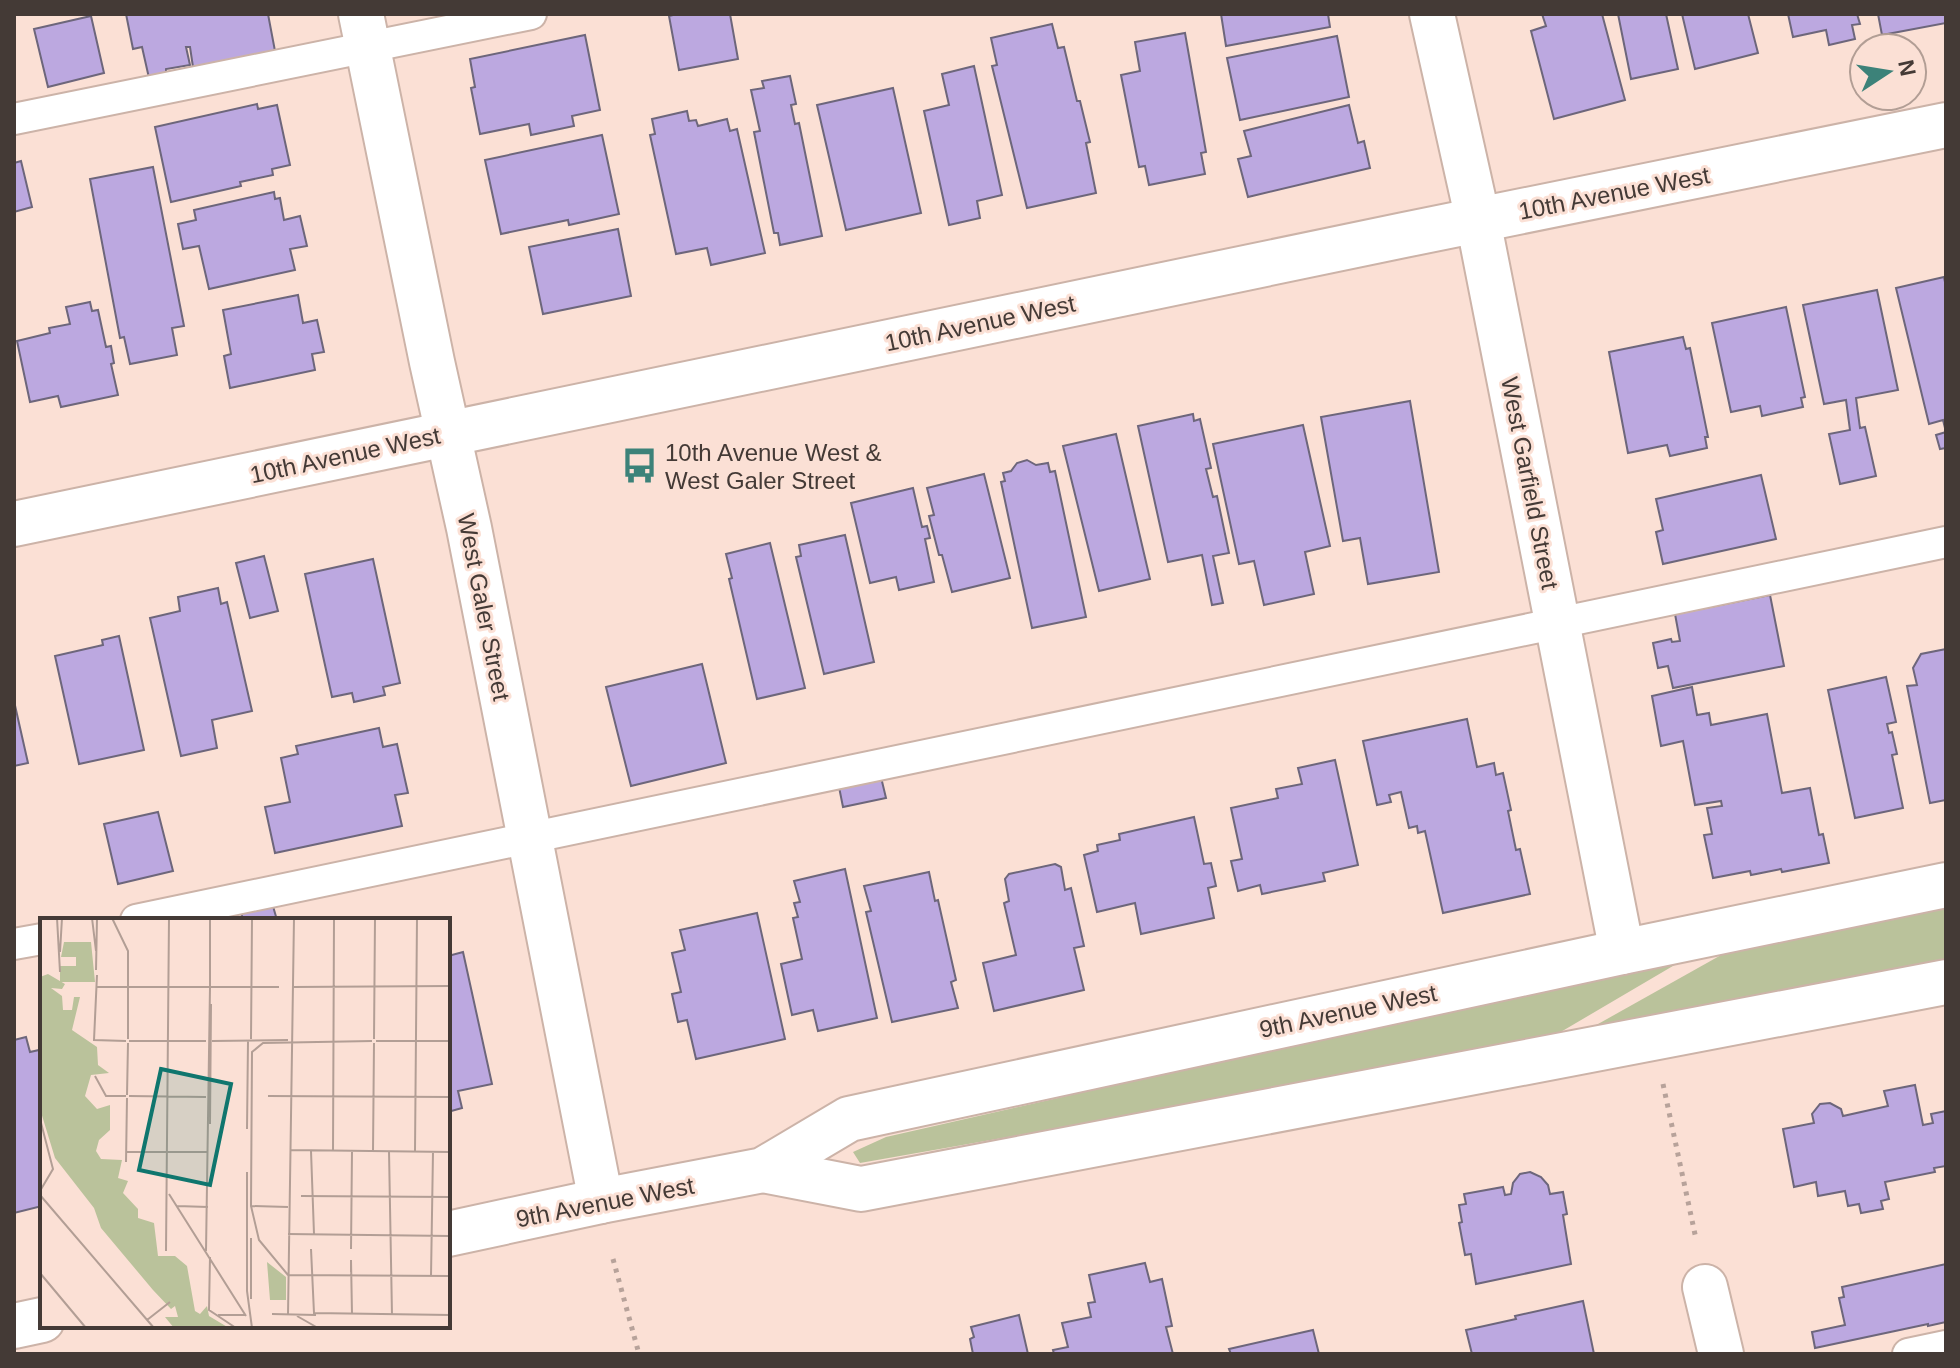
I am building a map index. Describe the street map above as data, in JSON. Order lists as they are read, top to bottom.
{
  "streets": {
    "street": [
      "10th Avenue West",
      "West Garfield Street",
      "West Galer Street",
      "9th Avenue West"
    ]
  },
  "crossings": [
    ["10th Avenue West", "West Garfield Street"],
    ["10th Avenue West", "West Galer Street"],
    ["West Garfield Street", "9th Avenue West"],
    ["West Galer Street", "9th Avenue West"]
  ],
  "places": {
    "bus stop": ["10th Avenue West & West Galer Street"]
  },
  "north": "right"
}
